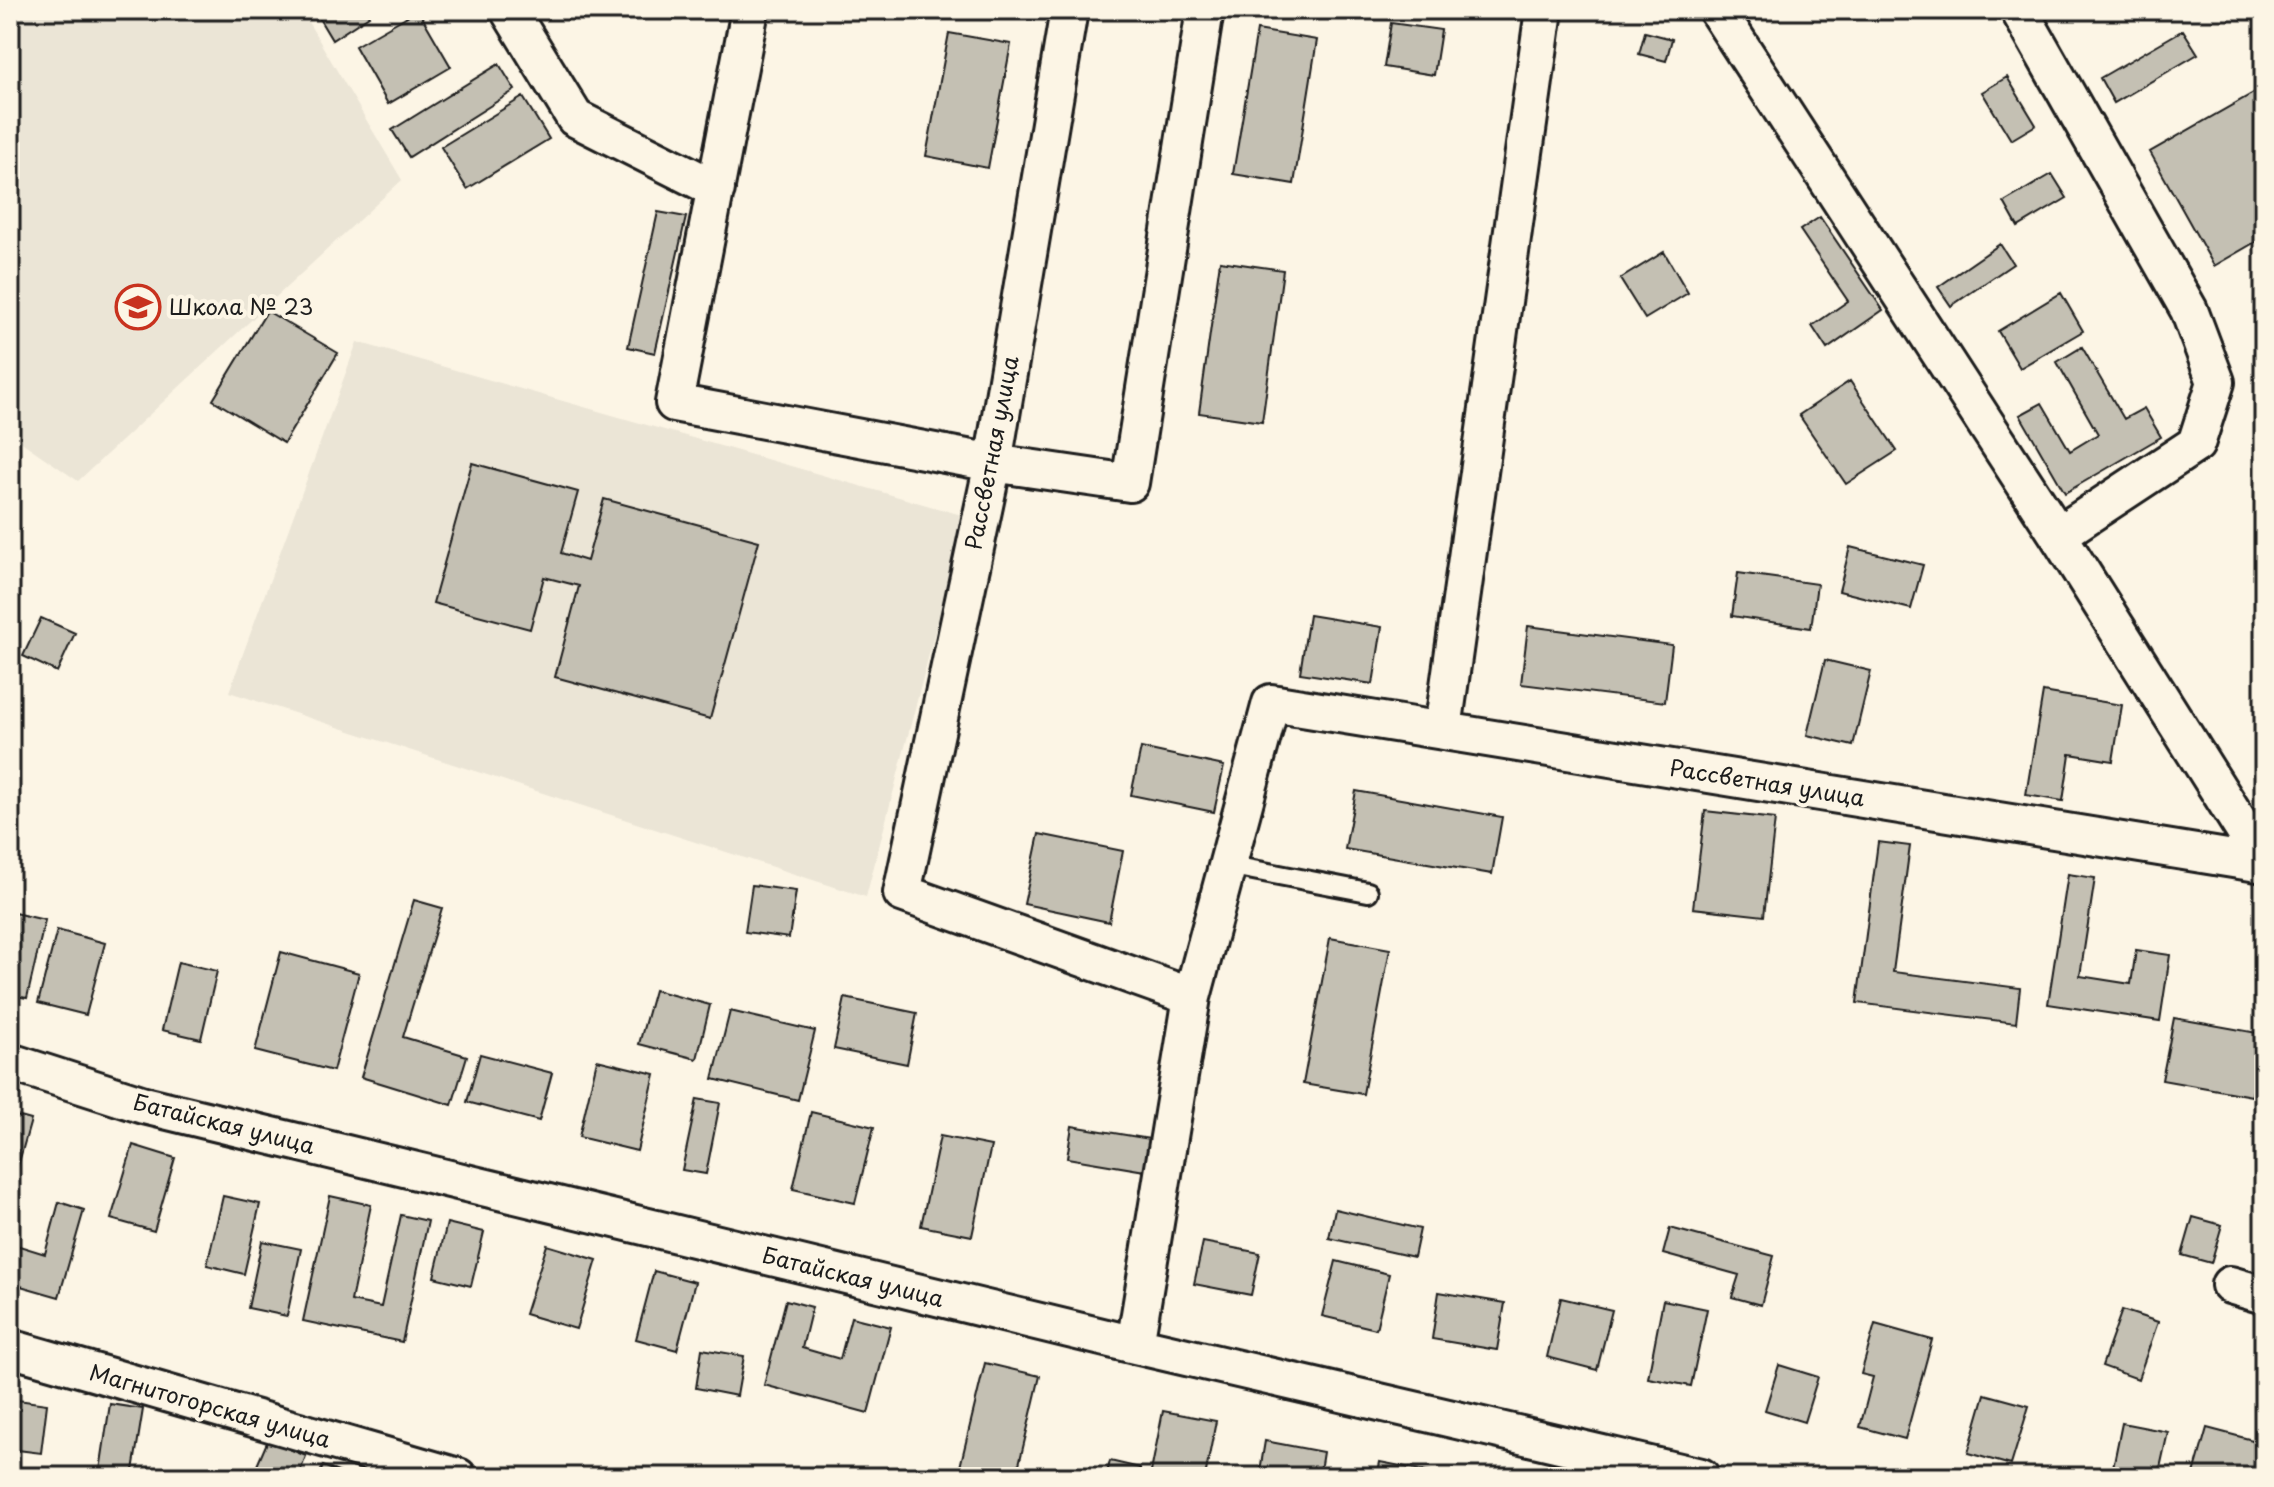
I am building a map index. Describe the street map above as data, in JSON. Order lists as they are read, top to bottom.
{
  "streets": {
    "street": ["Рассветная улица", "Батайская улица", "Магнитогорская улица"]
  },
  "places": {
    "school or university": ["Школа № 23"]
  }
}
